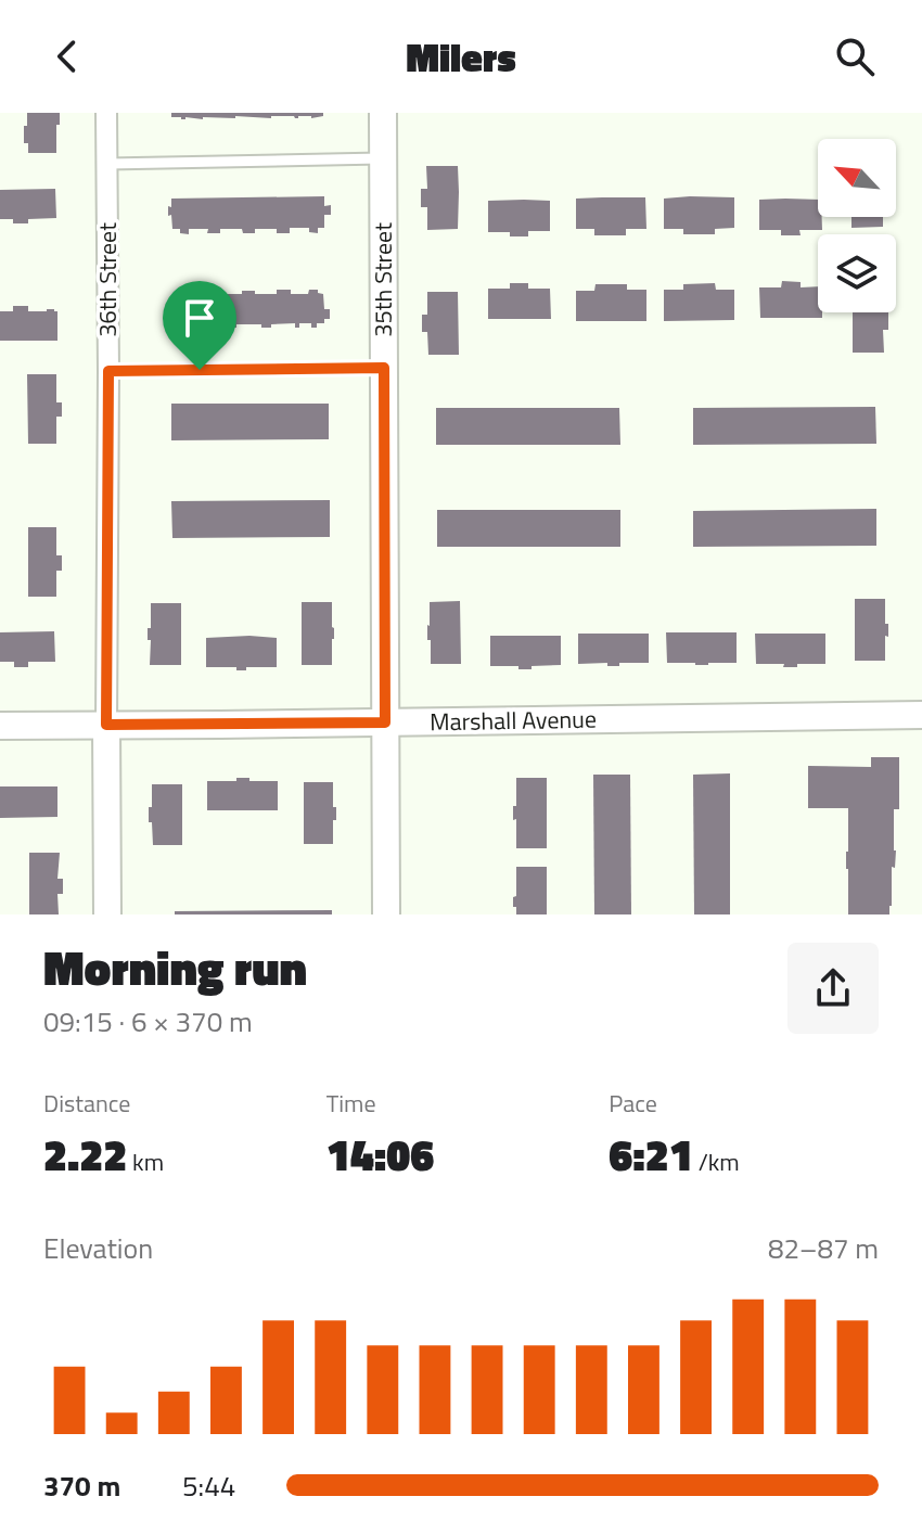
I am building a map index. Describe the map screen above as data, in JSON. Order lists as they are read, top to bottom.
{
  "streets": {
    "street": ["36th Street", "35th Street", "Marshall Avenue"]
  },
  "crossings": [
    ["36th Street", "Marshall Avenue"],
    ["35th Street", "Marshall Avenue"]
  ],
  "north": "top left",
  "page": {
    "header": "Milers",
    "heading": ["Morning run", "09:15 · 6 × 370 m"],
    "stats": [
      ["Distance", "2.22 km"],
      ["Time", "14:06"],
      ["Pace", "6:21 /km"]
    ],
    "chart": ["Elevation", "82–87 m"],
    "list": [
      {
        "name": "370 m",
        "note": "5:44"
      }
    ]
  }
}
